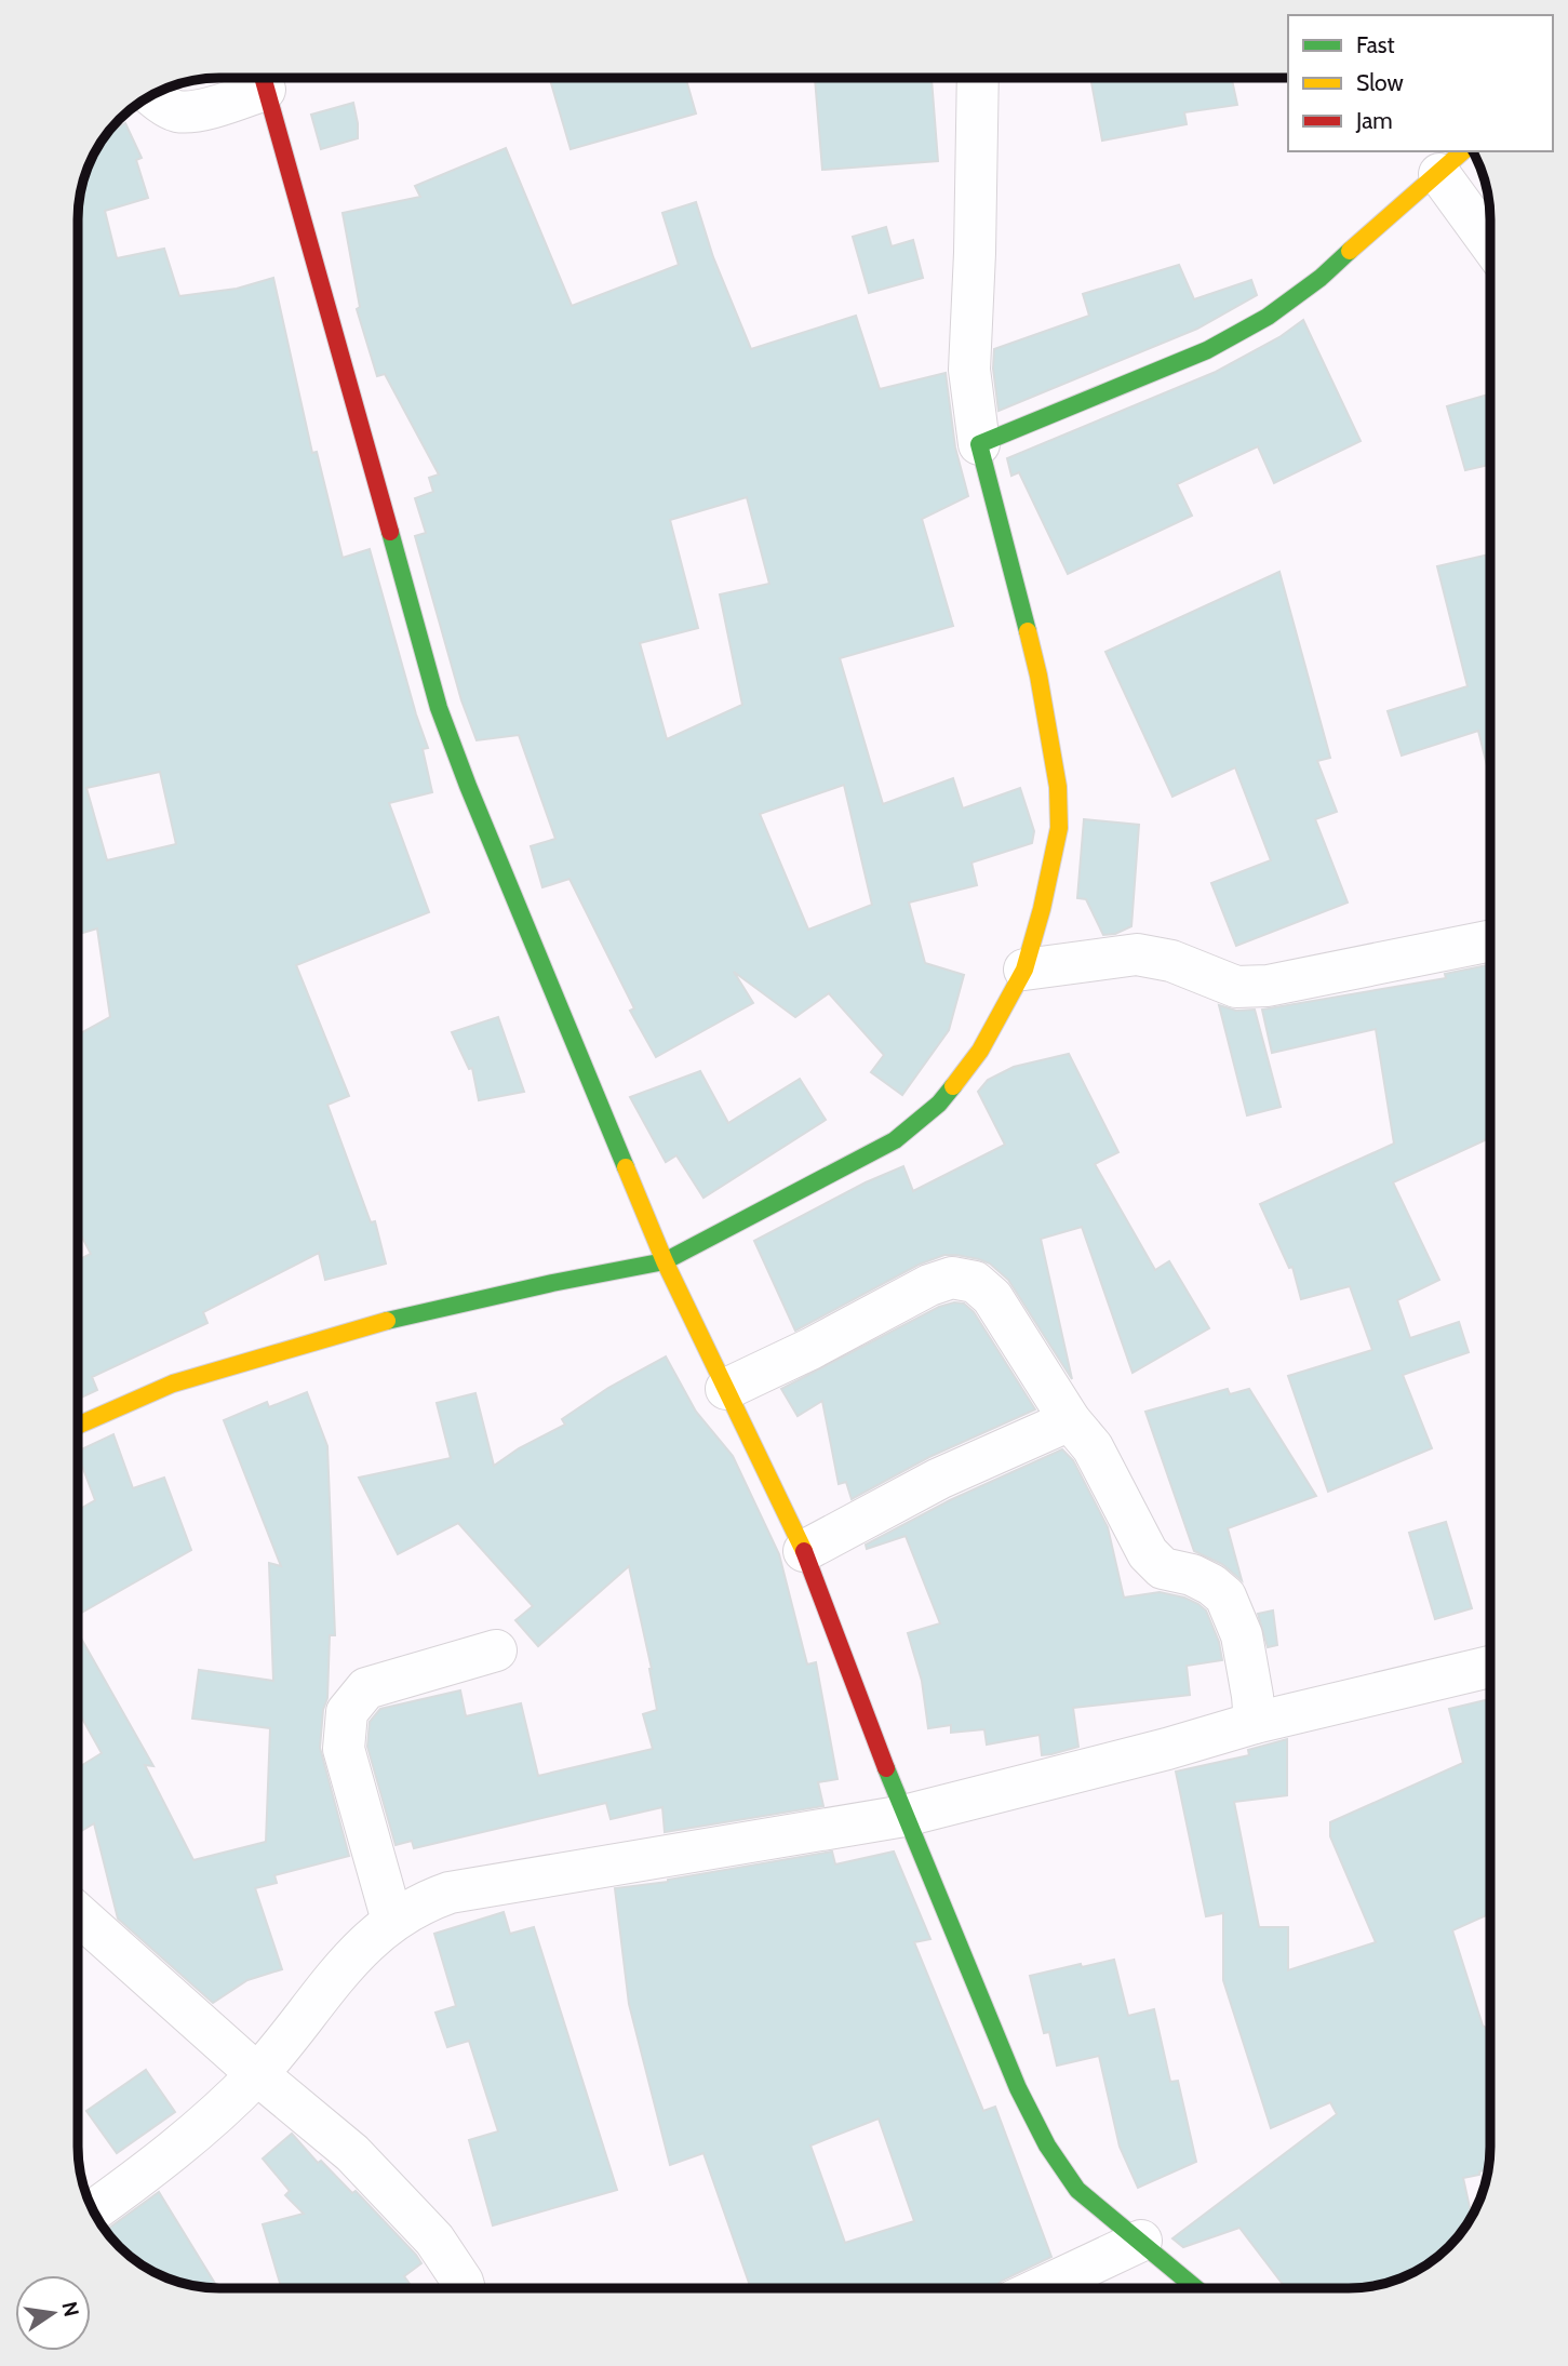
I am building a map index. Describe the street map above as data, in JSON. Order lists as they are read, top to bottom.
{
  "legend": ["Fast", "Slow", "Jam"],
  "north": "right"
}
